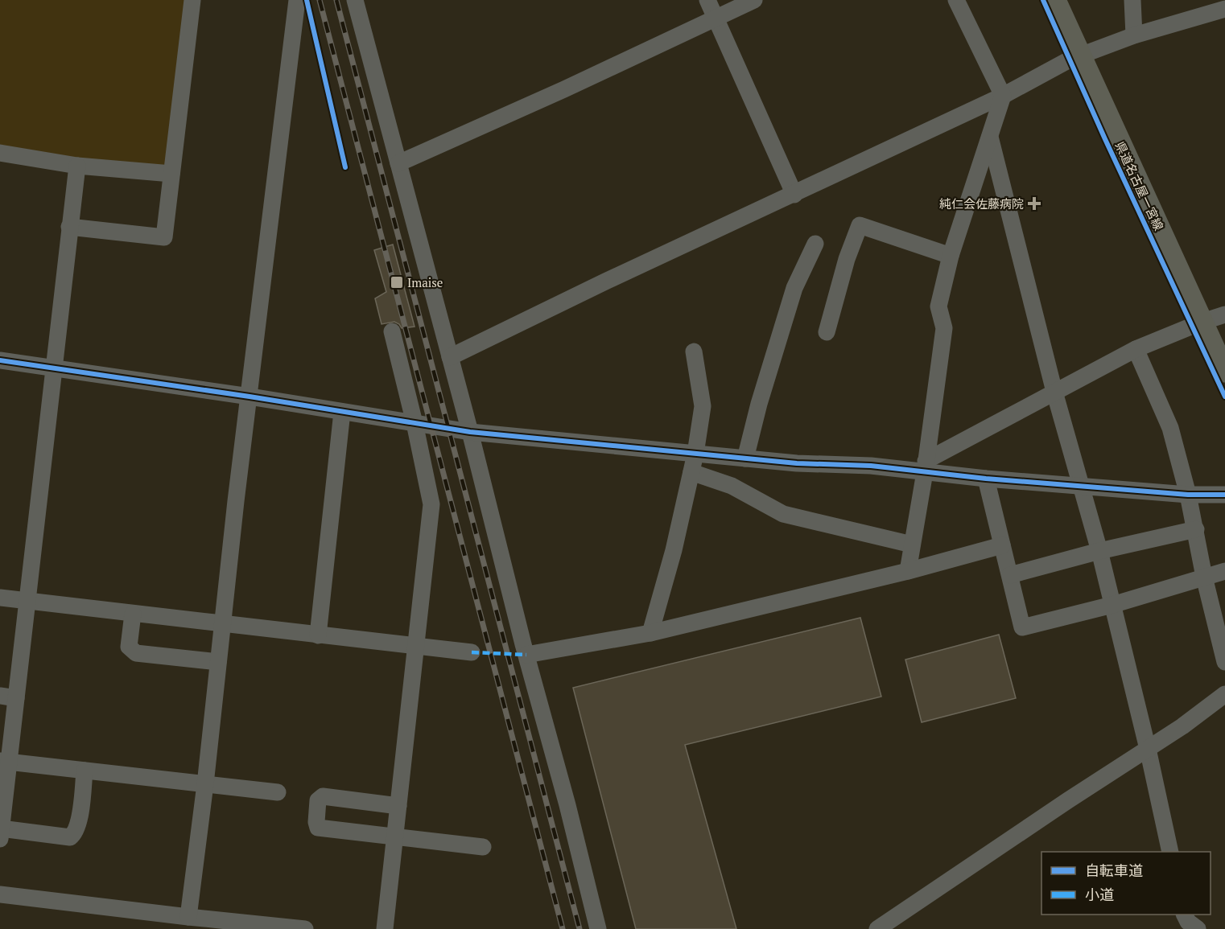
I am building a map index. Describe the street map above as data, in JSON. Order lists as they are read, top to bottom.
{
  "streets": {
    "main road": ["県道名古屋一宮線"]
  },
  "places": {
    "health": ["純仁会佐藤病院"],
    "transit": ["Imaise"]
  },
  "legend": ["自転車道", "小道"]
}
